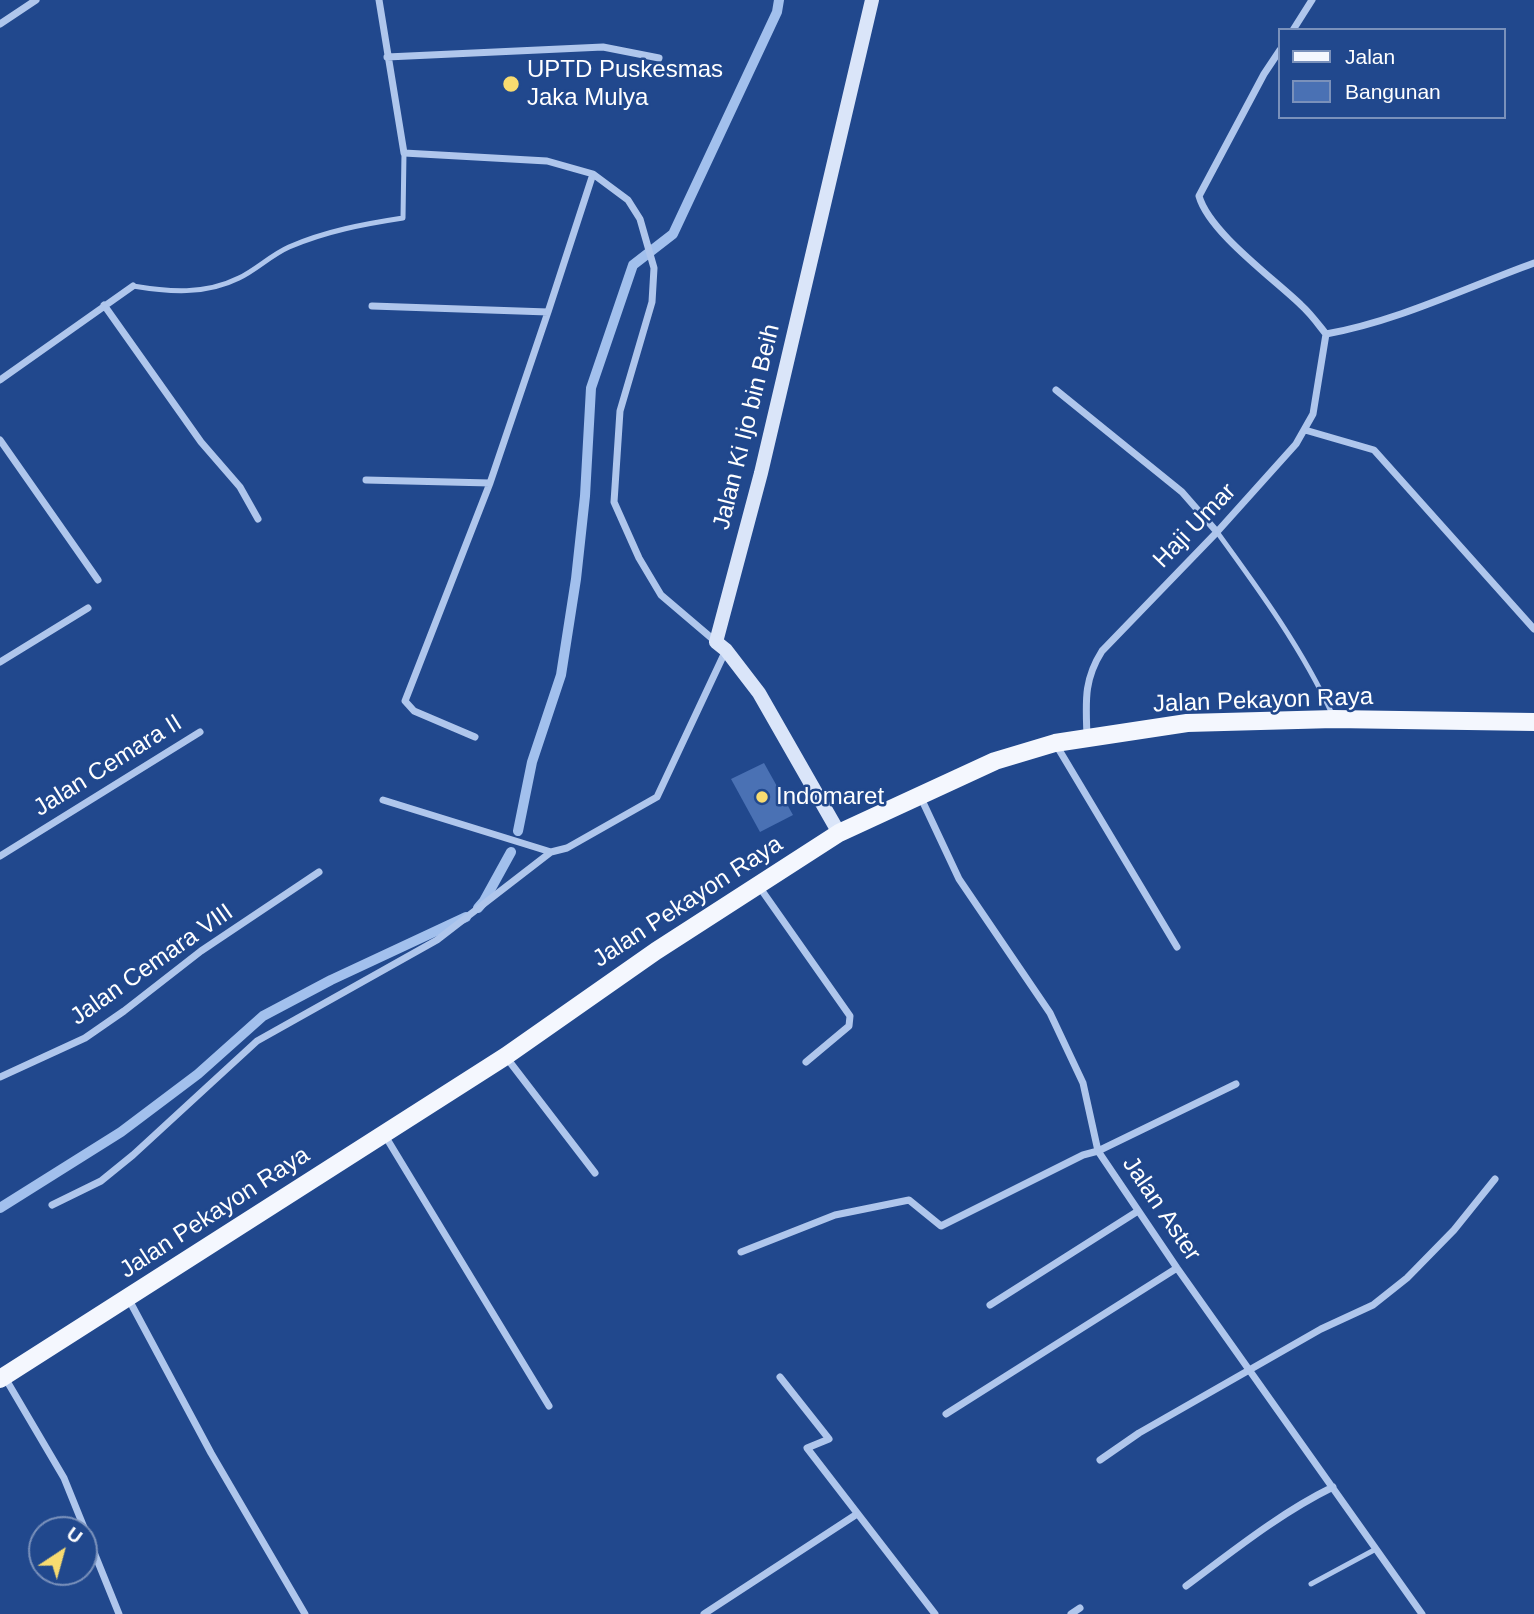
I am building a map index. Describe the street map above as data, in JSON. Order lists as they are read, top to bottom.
{
  "streets": {
    "main road": ["Jalan Pekayon Raya"],
    "street": [
      "Jalan Ki Ijo bin Beih",
      "Haji Umar",
      "Jalan Cemara II",
      "Jalan Cemara VIII",
      "Jalan Aster"
    ]
  },
  "crossings": [
    ["Haji Umar", "Jalan Pekayon Raya"],
    ["Jalan Pekayon Raya", "Jalan Aster"]
  ],
  "places": ["UPTD Puskesmas Jaka Mulya", "Indomaret"],
  "legend": ["Jalan", "Bangunan"],
  "north": "top right"
}
